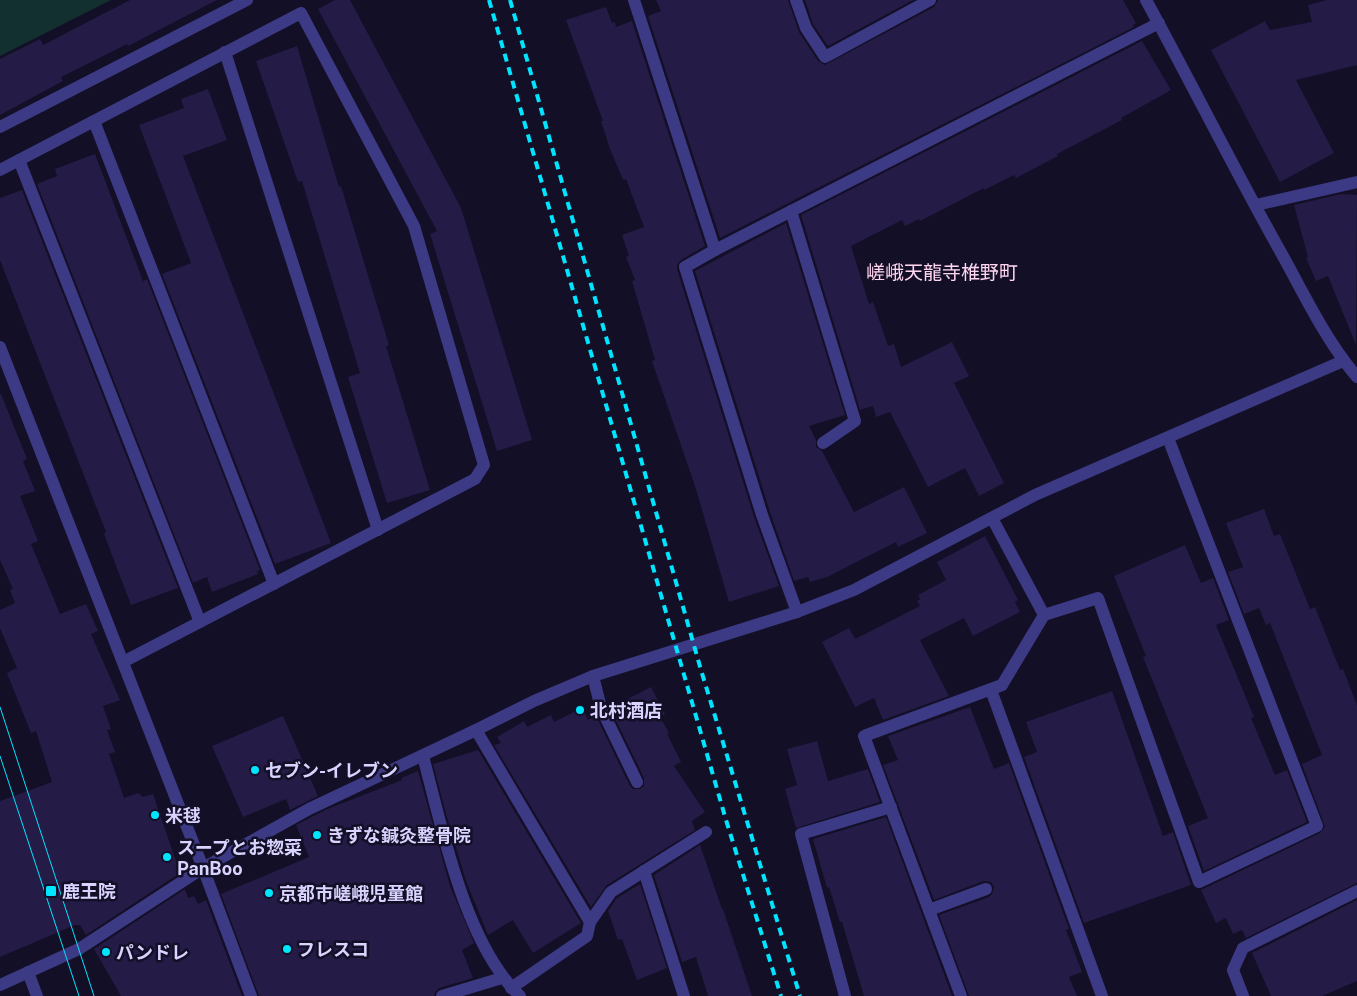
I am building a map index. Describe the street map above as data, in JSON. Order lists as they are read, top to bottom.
{
  "districts": ["嵯峨天龍寺椎野町"],
  "places": {
    "other": [
      "北村酒店",
      "セブン-イレブン",
      "米毬",
      "きずな鍼灸整骨院",
      "スープとお惣菜 PanBoo",
      "京都市嵯峨児童館",
      "フレスコ",
      "パンドレ"
    ],
    "transit": ["鹿王院"]
  }
}
